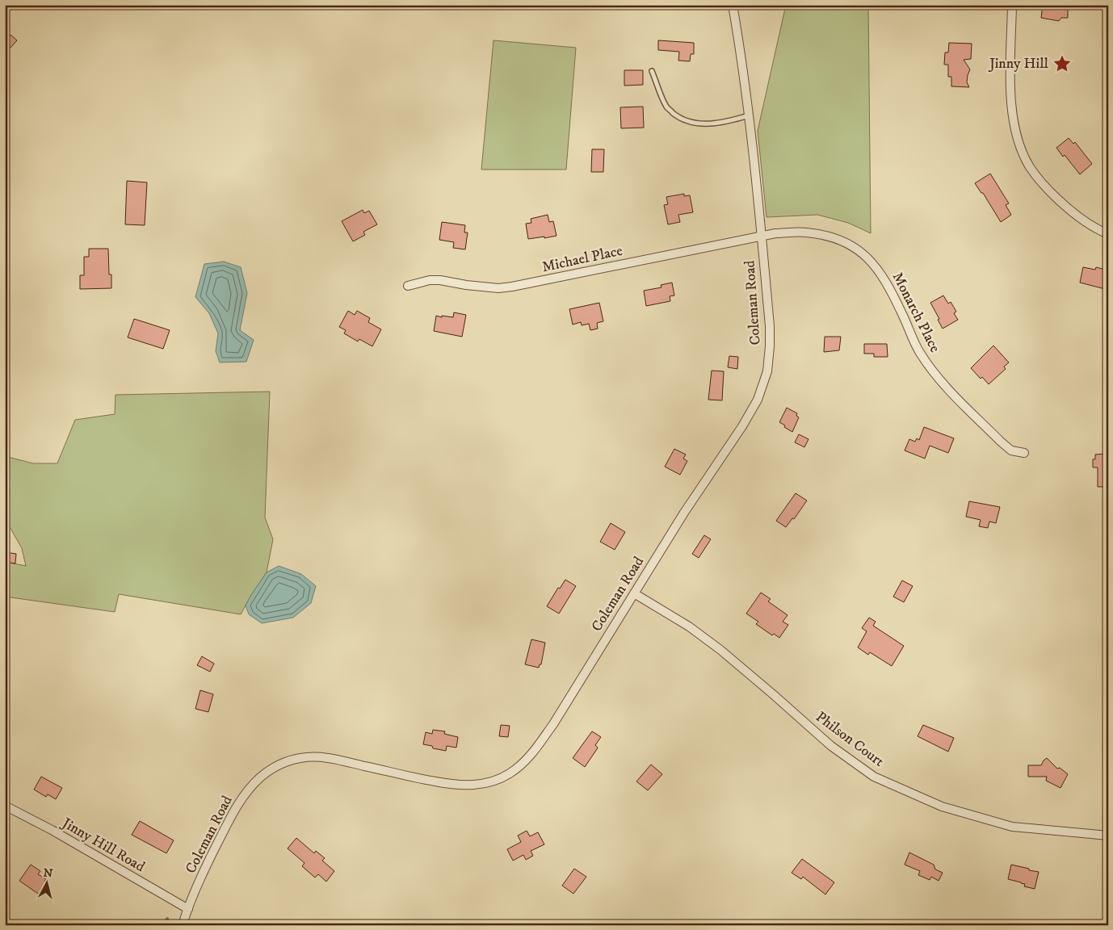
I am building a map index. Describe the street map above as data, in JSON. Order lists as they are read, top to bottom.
{
  "streets": {
    "street": [
      "Michael Place",
      "Coleman Road",
      "Monarch Place",
      "Philson Court",
      "Jinny Hill Road"
    ]
  },
  "crossings": [
    ["Michael Place", "Coleman Road"],
    ["Michael Place", "Monarch Place"],
    ["Coleman Road", "Monarch Place"],
    ["Coleman Road", "Philson Court"],
    ["Coleman Road", "Jinny Hill Road"]
  ],
  "places": {
    "place": ["Jinny Hill"]
  },
  "north": "top"
}
